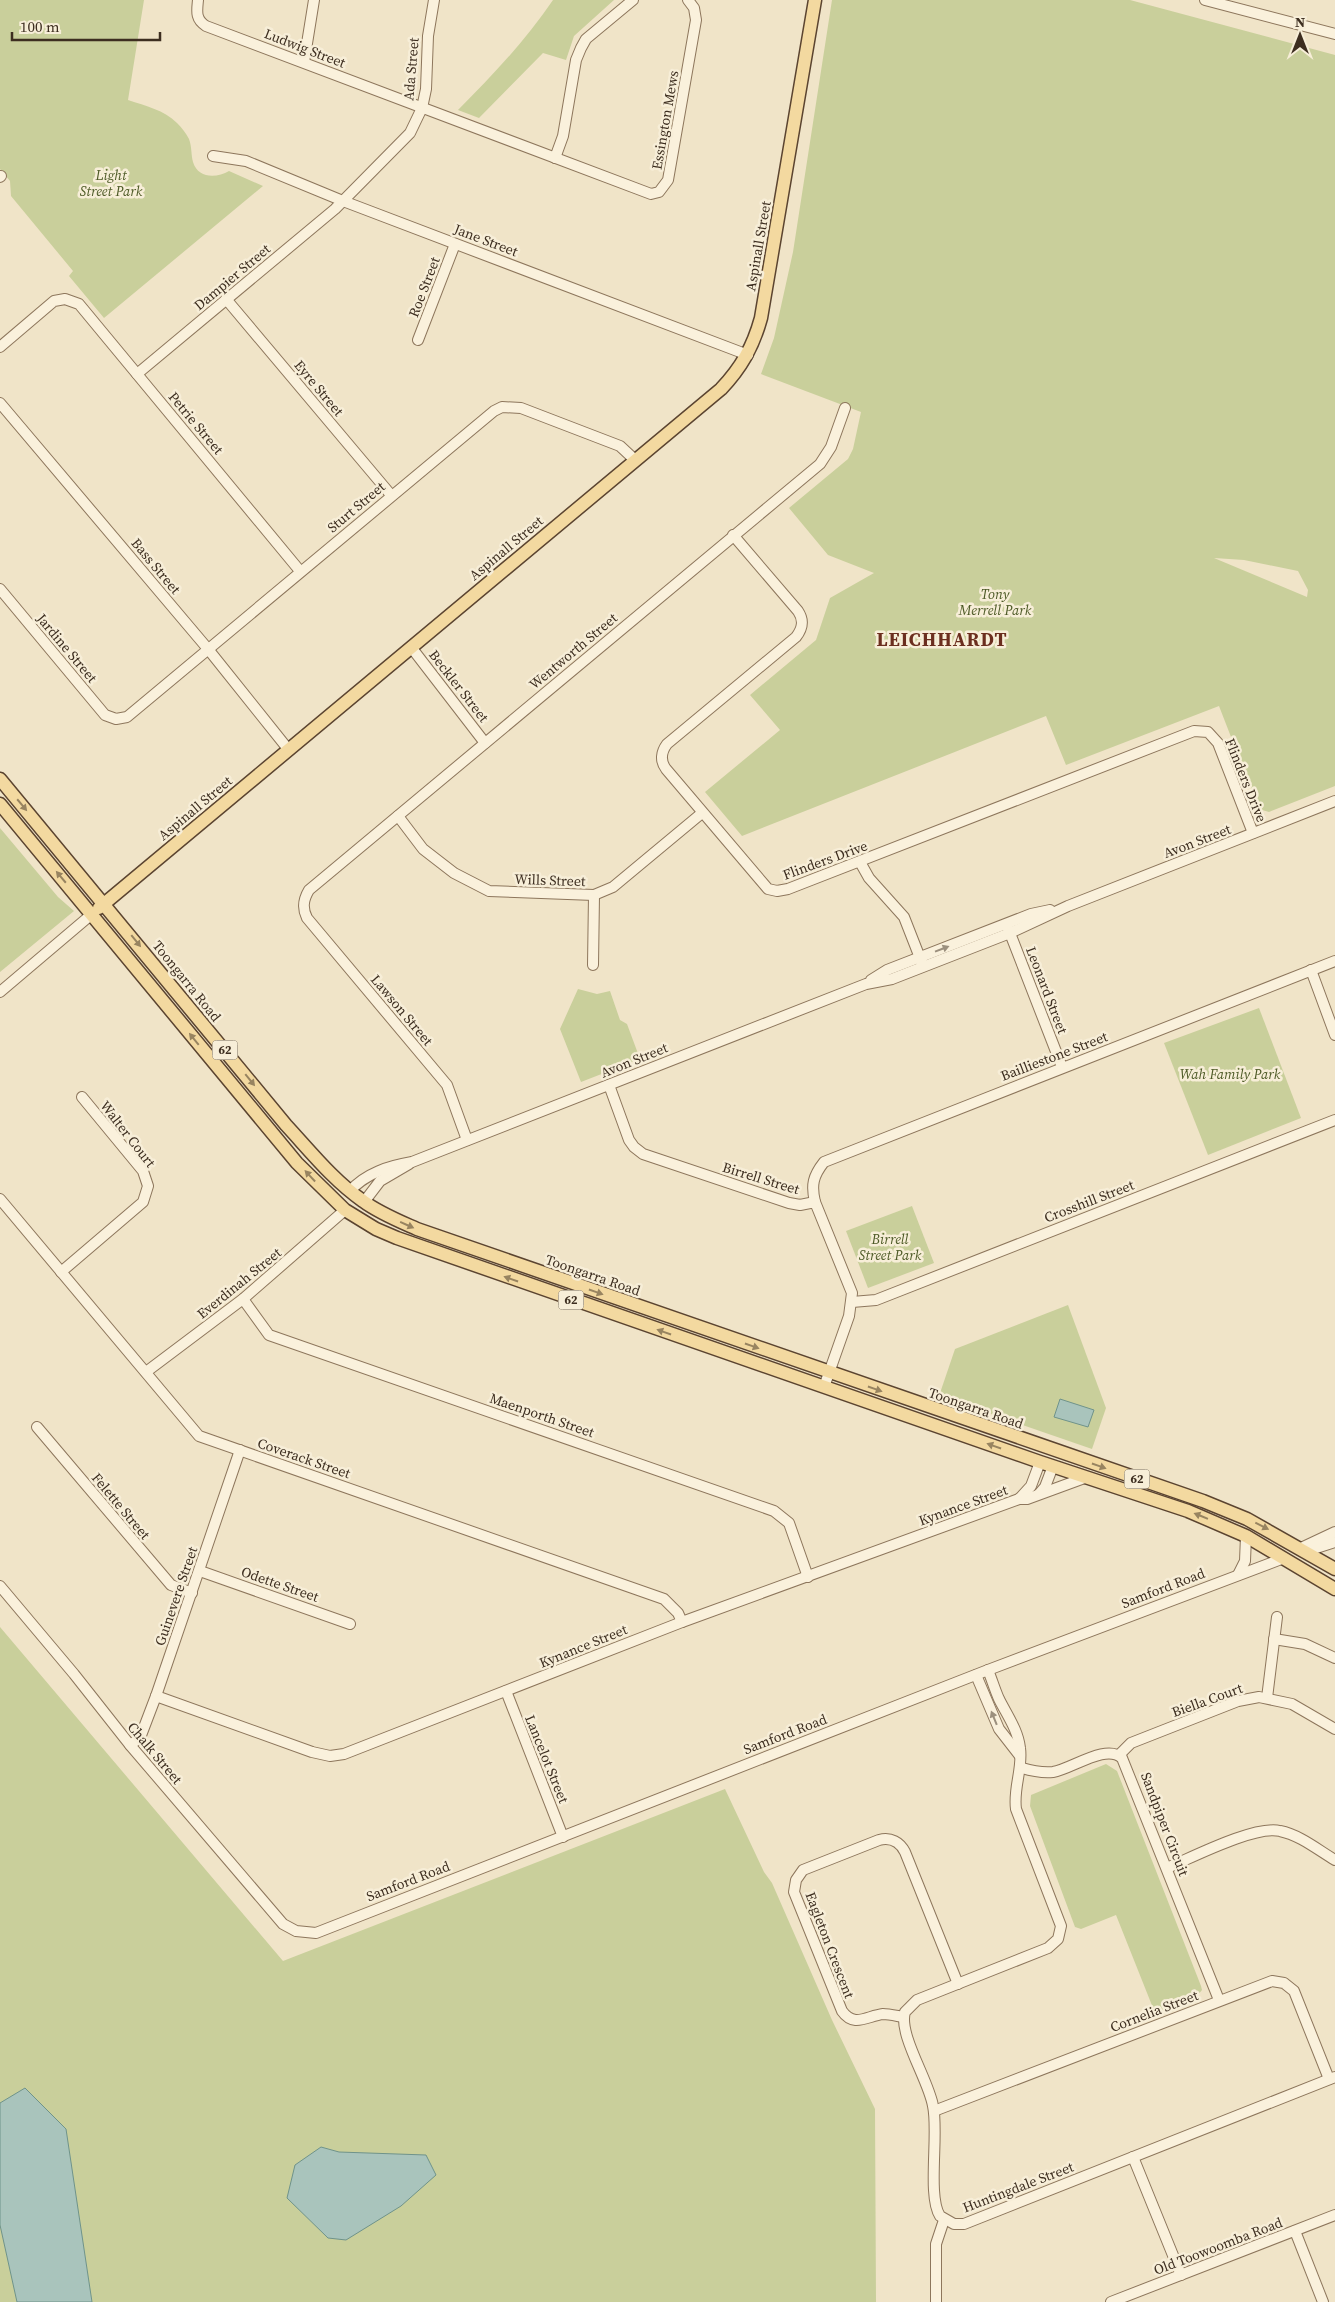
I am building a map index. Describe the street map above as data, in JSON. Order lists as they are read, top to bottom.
{
  "streets": {
    "main road": [
      "Aspinall Street",
      "Toongarra Road",
      "62",
      "Samford Road"
    ],
    "street": [
      "Ludwig Street",
      "Ada Street",
      "Essington Mews",
      "Jane Street",
      "Dampier Street",
      "Roe Street",
      "Eyre Street",
      "Petrie Street",
      "Sturt Street",
      "Bass Street",
      "Jardine Street",
      "Wentworth Street",
      "Beckler Street",
      "Flinders Drive",
      "Avon Street",
      "Wills Street",
      "Leonard Street",
      "Lawson Street",
      "Bailliestone Street",
      "Walter Court",
      "Birrell Street",
      "Crosshill Street",
      "Everdinah Street",
      "Maenporth Street",
      "Coverack Street",
      "Kynance Street",
      "Felette Street",
      "Odette Street",
      "Guinevere Street",
      "Biella Court",
      "Chalk Street",
      "Lancelot Street",
      "Sandpiper Circuit",
      "Eagleton Crescent",
      "Cornelia Street",
      "Huntingdale Street",
      "Old Toowoomba Road"
    ]
  },
  "crossings": [
    ["Ludwig Street", "Ada Street"],
    ["Ludwig Street", "Essington Mews"],
    ["Ada Street", "Essington Mews"],
    ["Ada Street", "Jane Street"],
    ["Ada Street", "Dampier Street"],
    ["Jane Street", "Aspinall Street"],
    ["Jane Street", "Dampier Street"],
    ["Jane Street", "Roe Street"],
    ["Aspinall Street", "Sturt Street"],
    ["Aspinall Street", "Bass Street"],
    ["Aspinall Street", "Beckler Street"],
    ["Aspinall Street", "Toongarra Road"],
    ["Aspinall Street", "62"],
    ["Dampier Street", "Eyre Street"],
    ["Dampier Street", "Petrie Street"],
    ["Eyre Street", "Sturt Street"],
    ["Petrie Street", "Sturt Street"],
    ["Sturt Street", "Bass Street"],
    ["Sturt Street", "Jardine Street"],
    ["Wentworth Street", "Beckler Street"],
    ["Wentworth Street", "Flinders Drive"],
    ["Wentworth Street", "Wills Street"],
    ["Wentworth Street", "Lawson Street"],
    ["Flinders Drive", "Avon Street"],
    ["Flinders Drive", "Wills Street"],
    ["Avon Street", "Toongarra Road"],
    ["Avon Street", "Leonard Street"],
    ["Avon Street", "Lawson Street"],
    ["Avon Street", "Birrell Street"],
    ["Toongarra Road", "Samford Road"],
    ["Leonard Street", "Bailliestone Street"],
    ["62", "Everdinah Street"],
    ["62", "Kynance Street"],
    ["62", "Samford Road"],
    ["Bailliestone Street", "Birrell Street"],
    ["Walter Court", "Coverack Street"],
    ["Birrell Street", "Crosshill Street"],
    ["Everdinah Street", "Maenporth Street"],
    ["Everdinah Street", "Coverack Street"],
    ["Maenporth Street", "Kynance Street"],
    ["Coverack Street", "Kynance Street"],
    ["Coverack Street", "Guinevere Street"],
    ["Kynance Street", "Guinevere Street"],
    ["Kynance Street", "Lancelot Street"],
    ["Felette Street", "Guinevere Street"],
    ["Odette Street", "Guinevere Street"],
    ["Samford Road", "Chalk Street"],
    ["Samford Road", "Lancelot Street"],
    ["Guinevere Street", "Chalk Street"],
    ["Biella Court", "Sandpiper Circuit"],
    ["Sandpiper Circuit", "Cornelia Street"],
    ["Cornelia Street", "Huntingdale Street"]
  ],
  "districts": ["LEICHHARDT"],
  "parks": [
    "Light Street Park",
    "Tony Merrell Park",
    "Wah Family Park",
    "Birrell Street Park"
  ],
  "scale_bar": "100 m",
  "north": "top"
}
